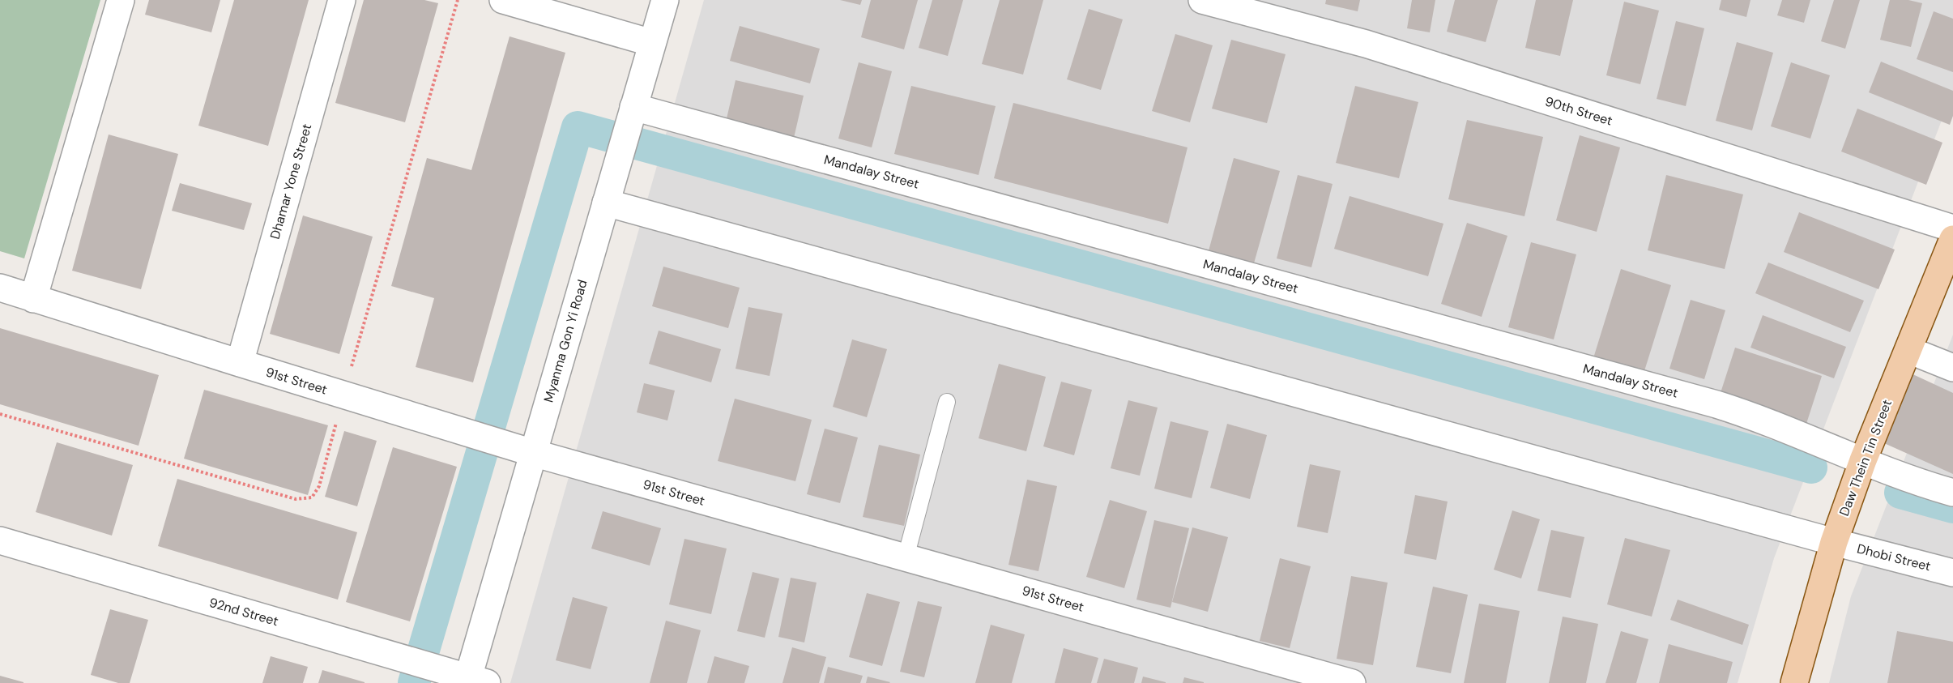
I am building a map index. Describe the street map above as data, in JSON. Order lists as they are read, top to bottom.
{
  "streets": {
    "main road": ["Daw Thein Tin Street"],
    "street": [
      "90th Street",
      "Mandalay Street",
      "Dhamar Yone Street",
      "Myanma Gon Yi Road",
      "91st Street",
      "Dhobi Street",
      "92nd Street"
    ]
  },
  "crossings": [
    ["Mandalay Street", "Myanma Gon Yi Road"],
    ["Mandalay Street", "Daw Thein Tin Street"],
    ["Dhamar Yone Street", "91st Street"],
    ["Myanma Gon Yi Road", "91st Street"],
    ["Myanma Gon Yi Road", "92nd Street"],
    ["Daw Thein Tin Street", "Dhobi Street"]
  ]
}
